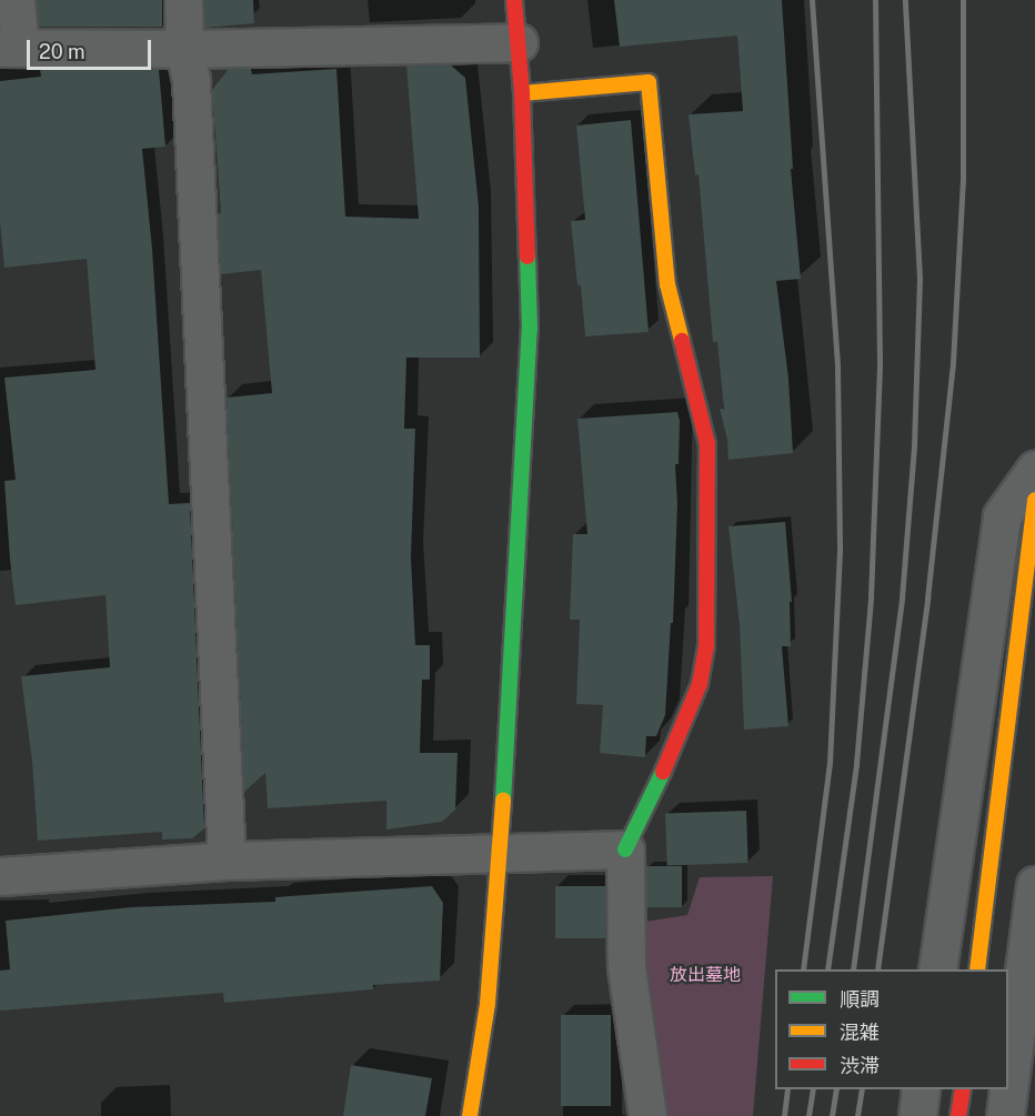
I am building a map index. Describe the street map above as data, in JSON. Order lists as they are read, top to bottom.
{
  "parks": ["放出墓地"],
  "legend": ["順調", "混雑", "渋滞"],
  "scale_bar": "20 m"
}
